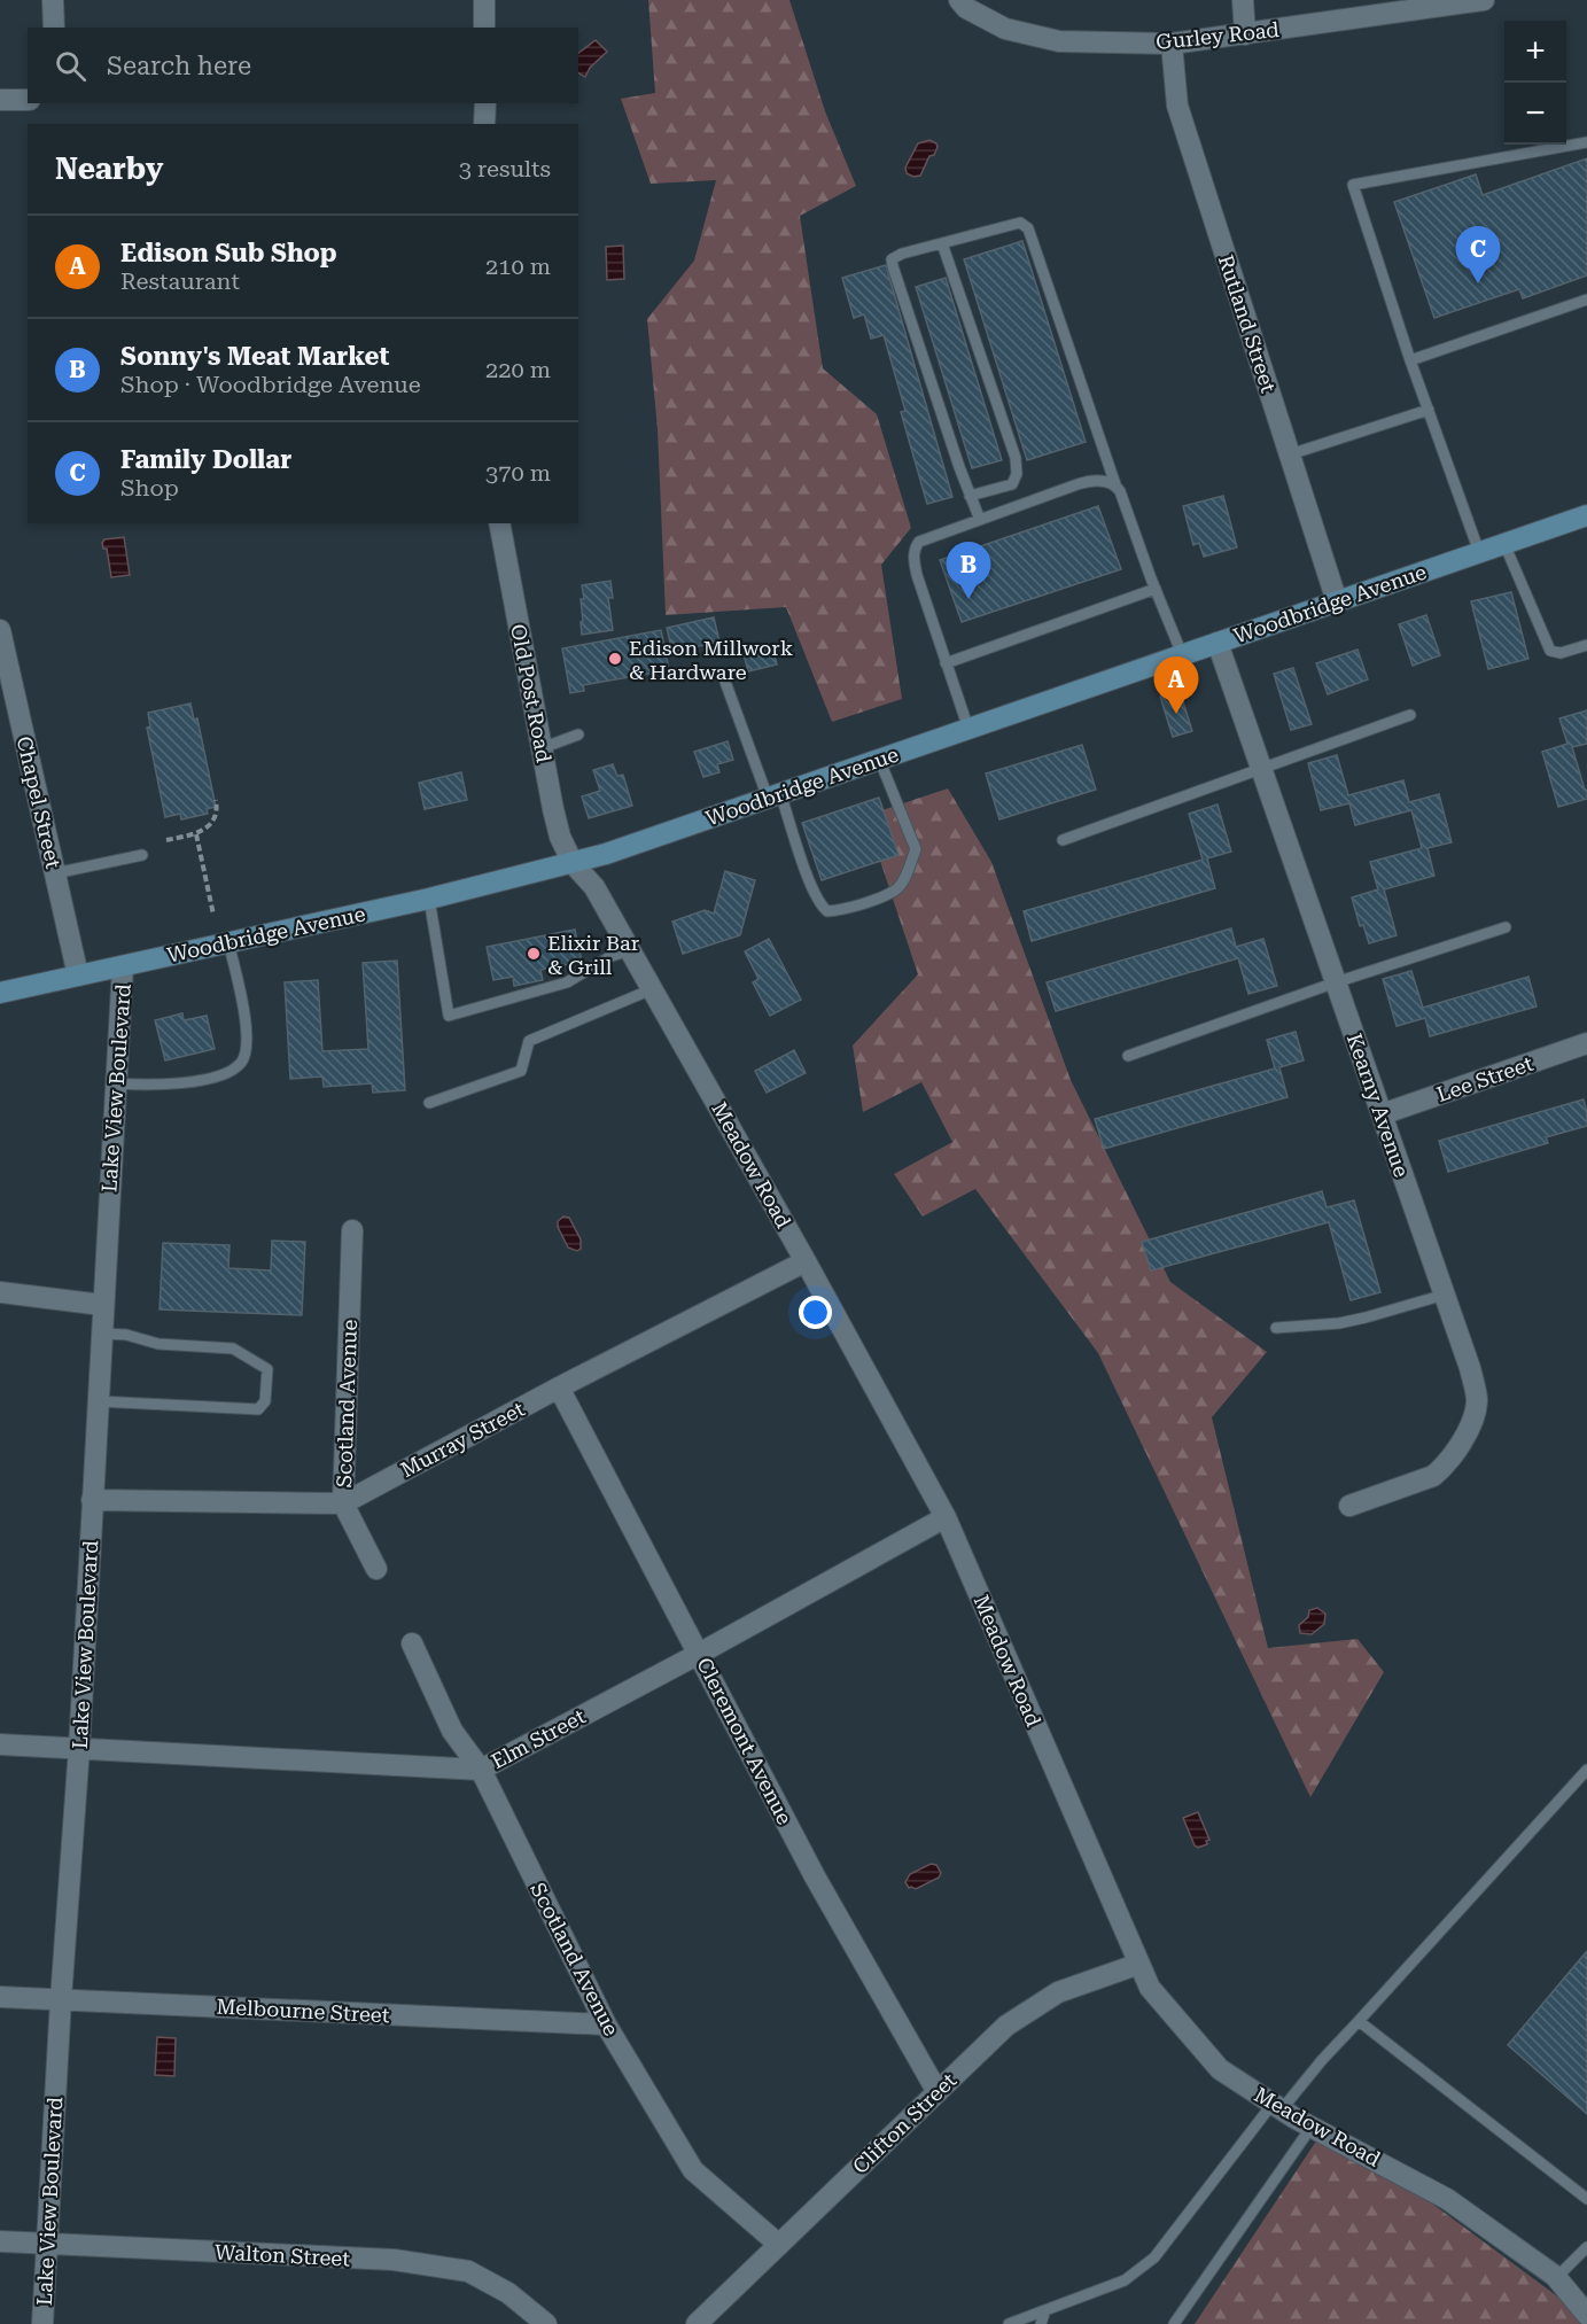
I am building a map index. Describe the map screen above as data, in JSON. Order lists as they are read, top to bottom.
{
  "streets": {
    "main road": ["Woodbridge Avenue"],
    "street": [
      "Gurley Road",
      "Rutland Street",
      "Old Post Road",
      "Chapel Street",
      "Lee Street",
      "Lake View Boulevard",
      "Kearny Avenue",
      "Meadow Road",
      "Scotland Avenue",
      "Murray Street",
      "Elm Street",
      "Cleremont Avenue",
      "Melbourne Street",
      "Clifton Street",
      "Walton Street"
    ]
  },
  "crossings": [
    ["Gurley Road", "Rutland Street"],
    ["Rutland Street", "Woodbridge Avenue"],
    ["Woodbridge Avenue", "Old Post Road"],
    ["Woodbridge Avenue", "Chapel Street"],
    ["Woodbridge Avenue", "Lake View Boulevard"],
    ["Woodbridge Avenue", "Kearny Avenue"],
    ["Woodbridge Avenue", "Meadow Road"],
    ["Old Post Road", "Meadow Road"],
    ["Lee Street", "Kearny Avenue"],
    ["Lake View Boulevard", "Murray Street"],
    ["Lake View Boulevard", "Elm Street"],
    ["Lake View Boulevard", "Melbourne Street"],
    ["Lake View Boulevard", "Walton Street"],
    ["Meadow Road", "Murray Street"],
    ["Meadow Road", "Elm Street"],
    ["Meadow Road", "Clifton Street"],
    ["Scotland Avenue", "Murray Street"],
    ["Scotland Avenue", "Elm Street"],
    ["Scotland Avenue", "Melbourne Street"],
    ["Scotland Avenue", "Clifton Street"],
    ["Murray Street", "Cleremont Avenue"],
    ["Elm Street", "Cleremont Avenue"],
    ["Cleremont Avenue", "Clifton Street"]
  ],
  "places": ["Edison Millwork & Hardware", "Elixir Bar & Grill"],
  "page": {
    "map_buttons": ["+", "−"],
    "search": "Search here",
    "heading": ["Nearby", "3 results"],
    "list": [
      {
        "mark": "A",
        "name": "Edison Sub Shop",
        "note": "Restaurant",
        "value": "210 m"
      },
      {
        "mark": "B",
        "name": "Sonny's Meat Market",
        "note": "Shop · Woodbridge Avenue",
        "value": "220 m"
      },
      {
        "mark": "C",
        "name": "Family Dollar",
        "note": "Shop",
        "value": "370 m"
      }
    ],
    "pins": ["C", "B", "A"]
  }
}
